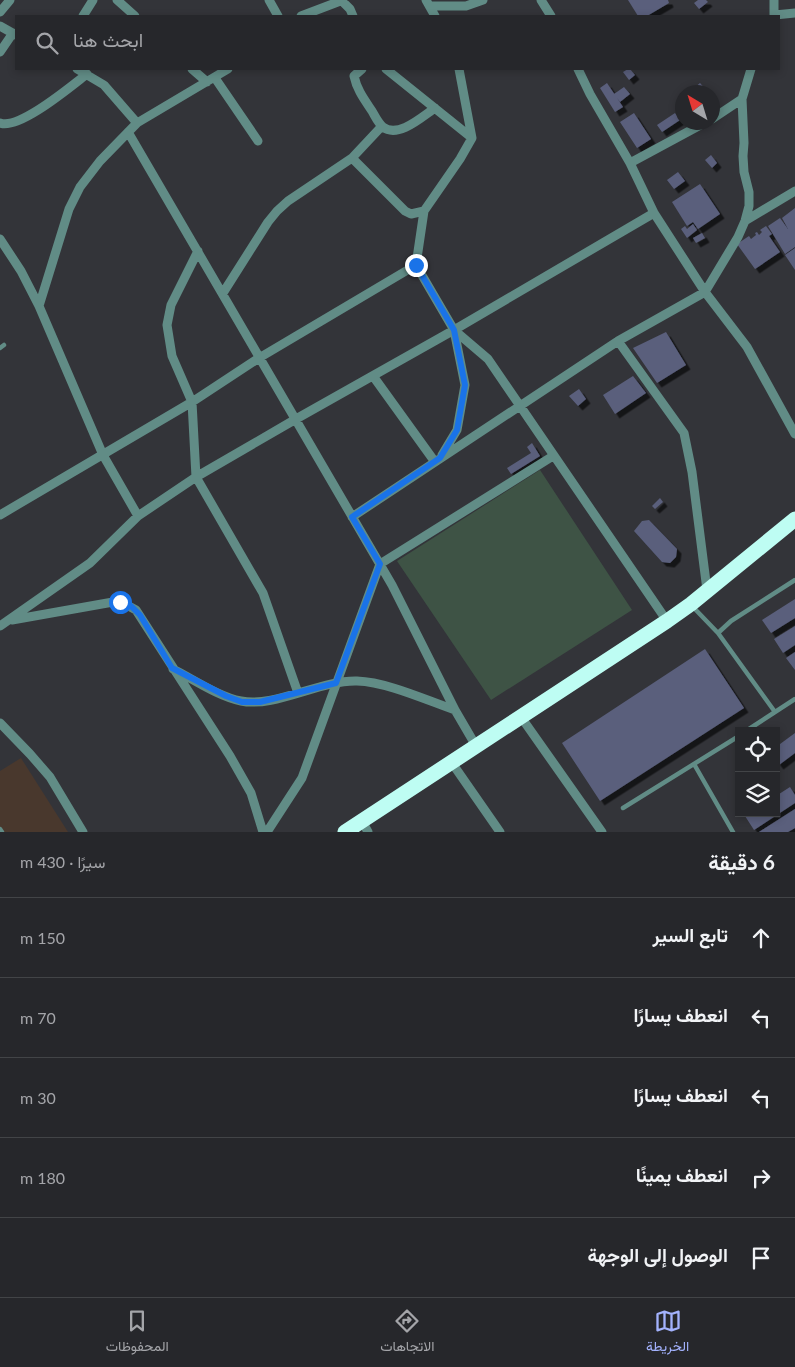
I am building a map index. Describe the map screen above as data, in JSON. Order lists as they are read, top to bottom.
{
  "north": "top left",
  "page": {
    "search": "ابحث هنا",
    "heading": ["6 دقيقة", "سيرًا · 430 m"],
    "list": [
      ["تابع السير", "150 m"],
      ["انعطف يسارًا", "70 m"],
      ["انعطف يسارًا", "30 m"],
      ["انعطف يمينًا", "180 m"],
      "الوصول إلى الوجهة"
    ],
    "nav": ["الخريطة", "الاتجاهات", "المحفوظات"]
  }
}
